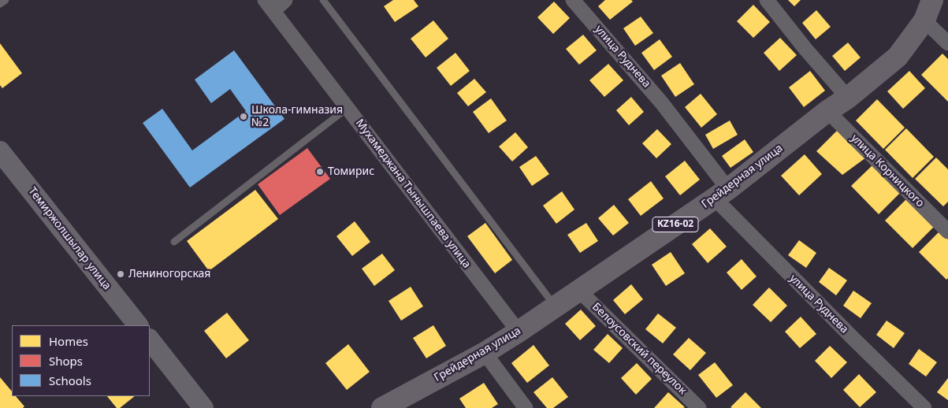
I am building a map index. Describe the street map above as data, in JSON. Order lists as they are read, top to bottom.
{
  "streets": {
    "main road": ["Грейдерная улица", "KZ16-02"],
    "street": [
      "улица Руднева",
      "улица Корницкого",
      "Мухамеджана Тынышпаева улица",
      "Темиржолшылар улица",
      "Белоусовский переулок"
    ]
  },
  "crossings": [
    ["улица Руднева", "Грейдерная улица"],
    ["улица Корницкого", "Грейдерная улица"],
    ["Грейдерная улица", "Мухамеджана Тынышпаева улица"],
    ["Грейдерная улица", "Белоусовский переулок"]
  ],
  "places": ["Школа-гимназия №2", "Томирис", "Лениногорская"],
  "legend": ["Homes", "Shops", "Schools"]
}
